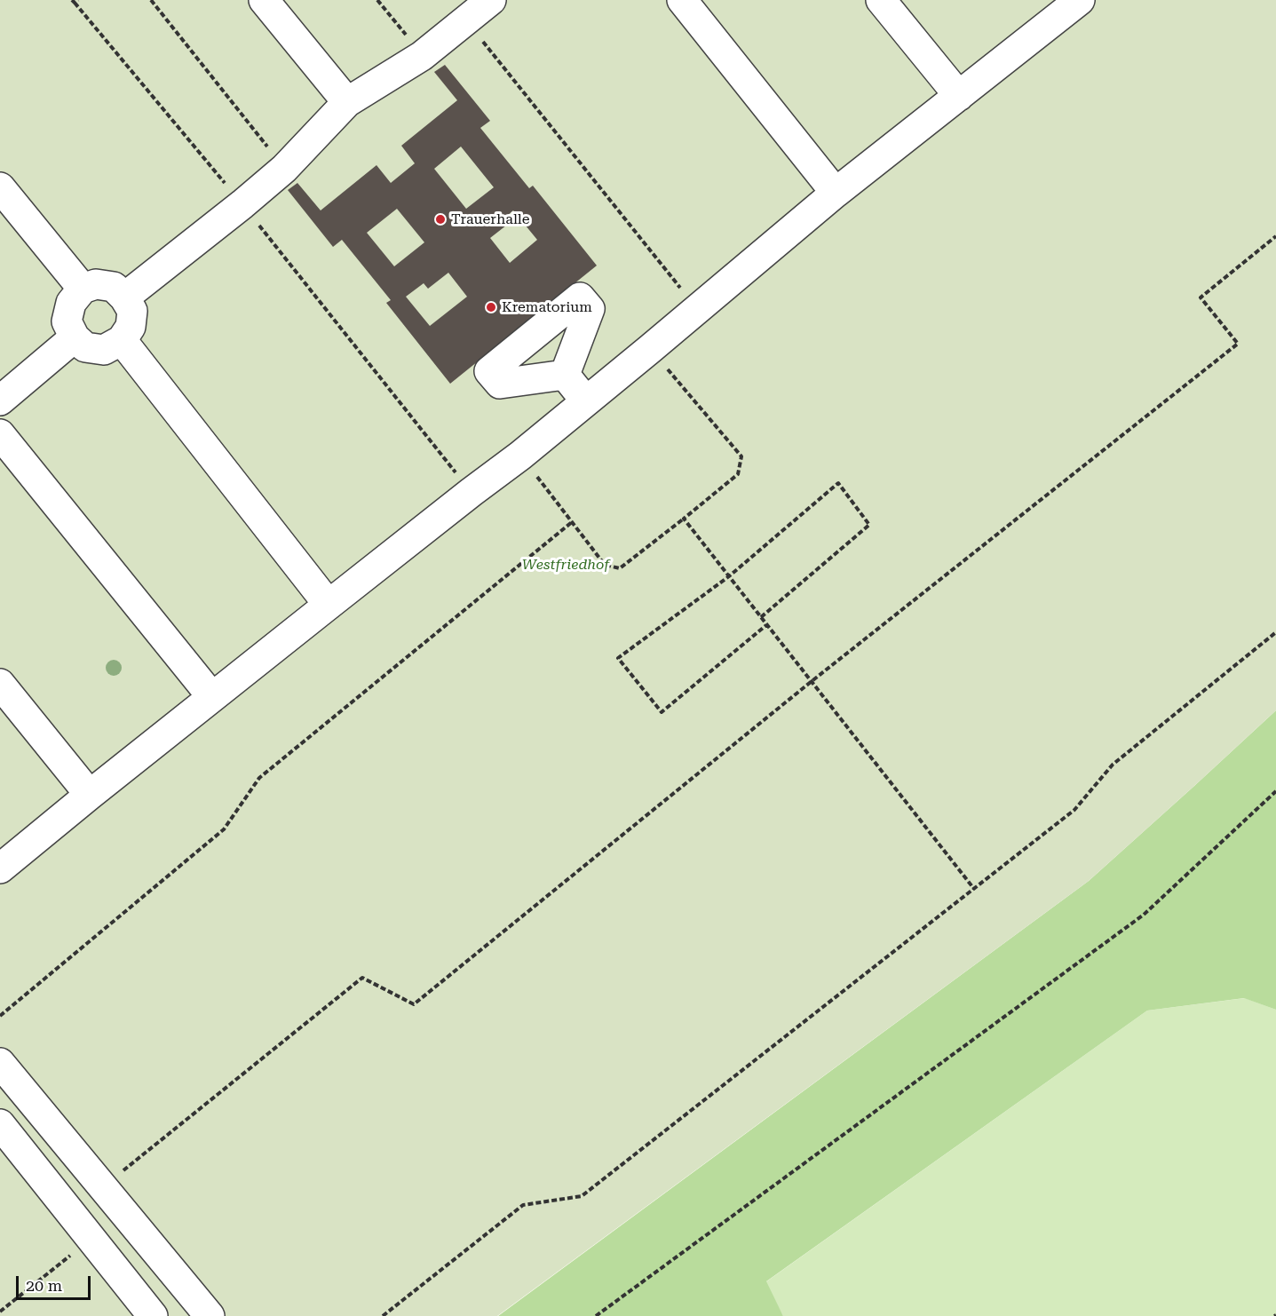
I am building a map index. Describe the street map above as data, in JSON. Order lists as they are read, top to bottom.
{
  "parks": ["Westfriedhof"],
  "places": ["Trauerhalle", "Krematorium"],
  "scale_bar": "20 m"
}
